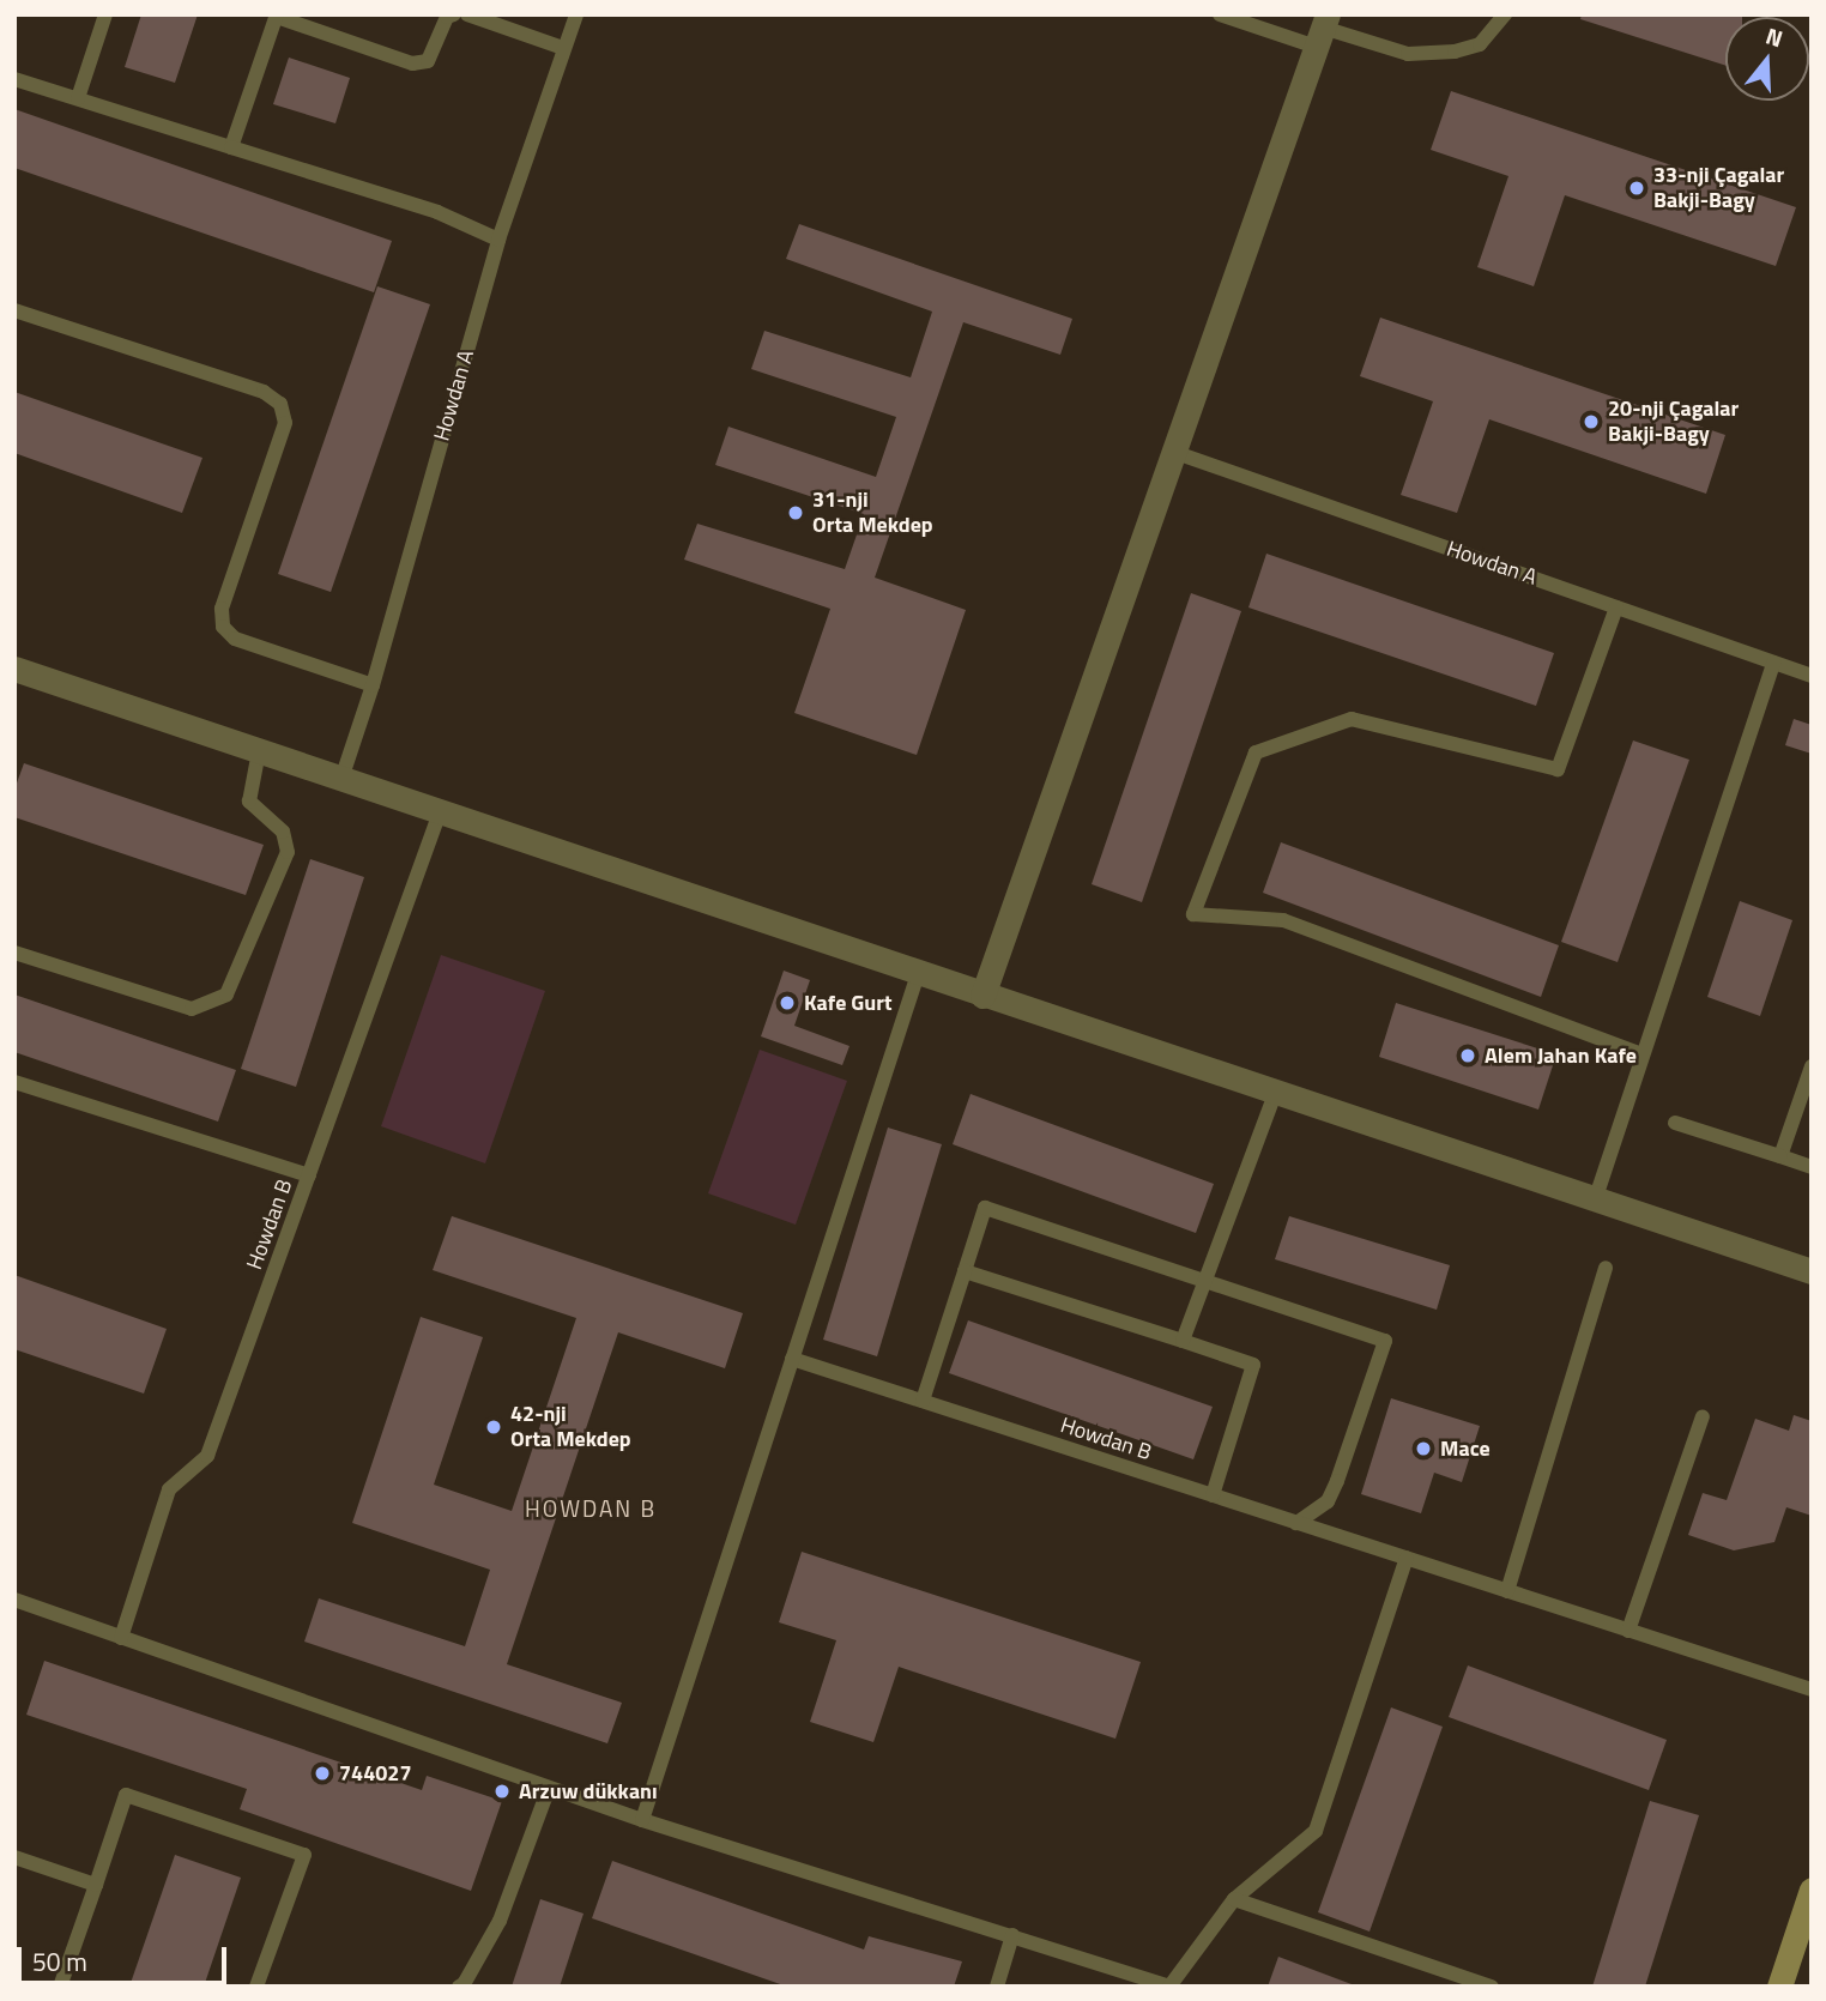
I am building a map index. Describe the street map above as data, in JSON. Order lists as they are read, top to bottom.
{
  "streets": {
    "lane": ["Howdan A", "Howdan B"]
  },
  "districts": ["HOWDAN B"],
  "places": [
    "33-nji Çagalar Bakji-Bagy",
    "20-nji Çagalar Bakji-Bagy",
    "31-nji Orta Mekdep",
    "Kafe Gurt",
    "Alem Jahan Kafe",
    "42-nji Orta Mekdep",
    "Mace",
    "744027",
    "Arzuw dükkanı"
  ],
  "scale_bar": "50 m",
  "north": "top"
}
